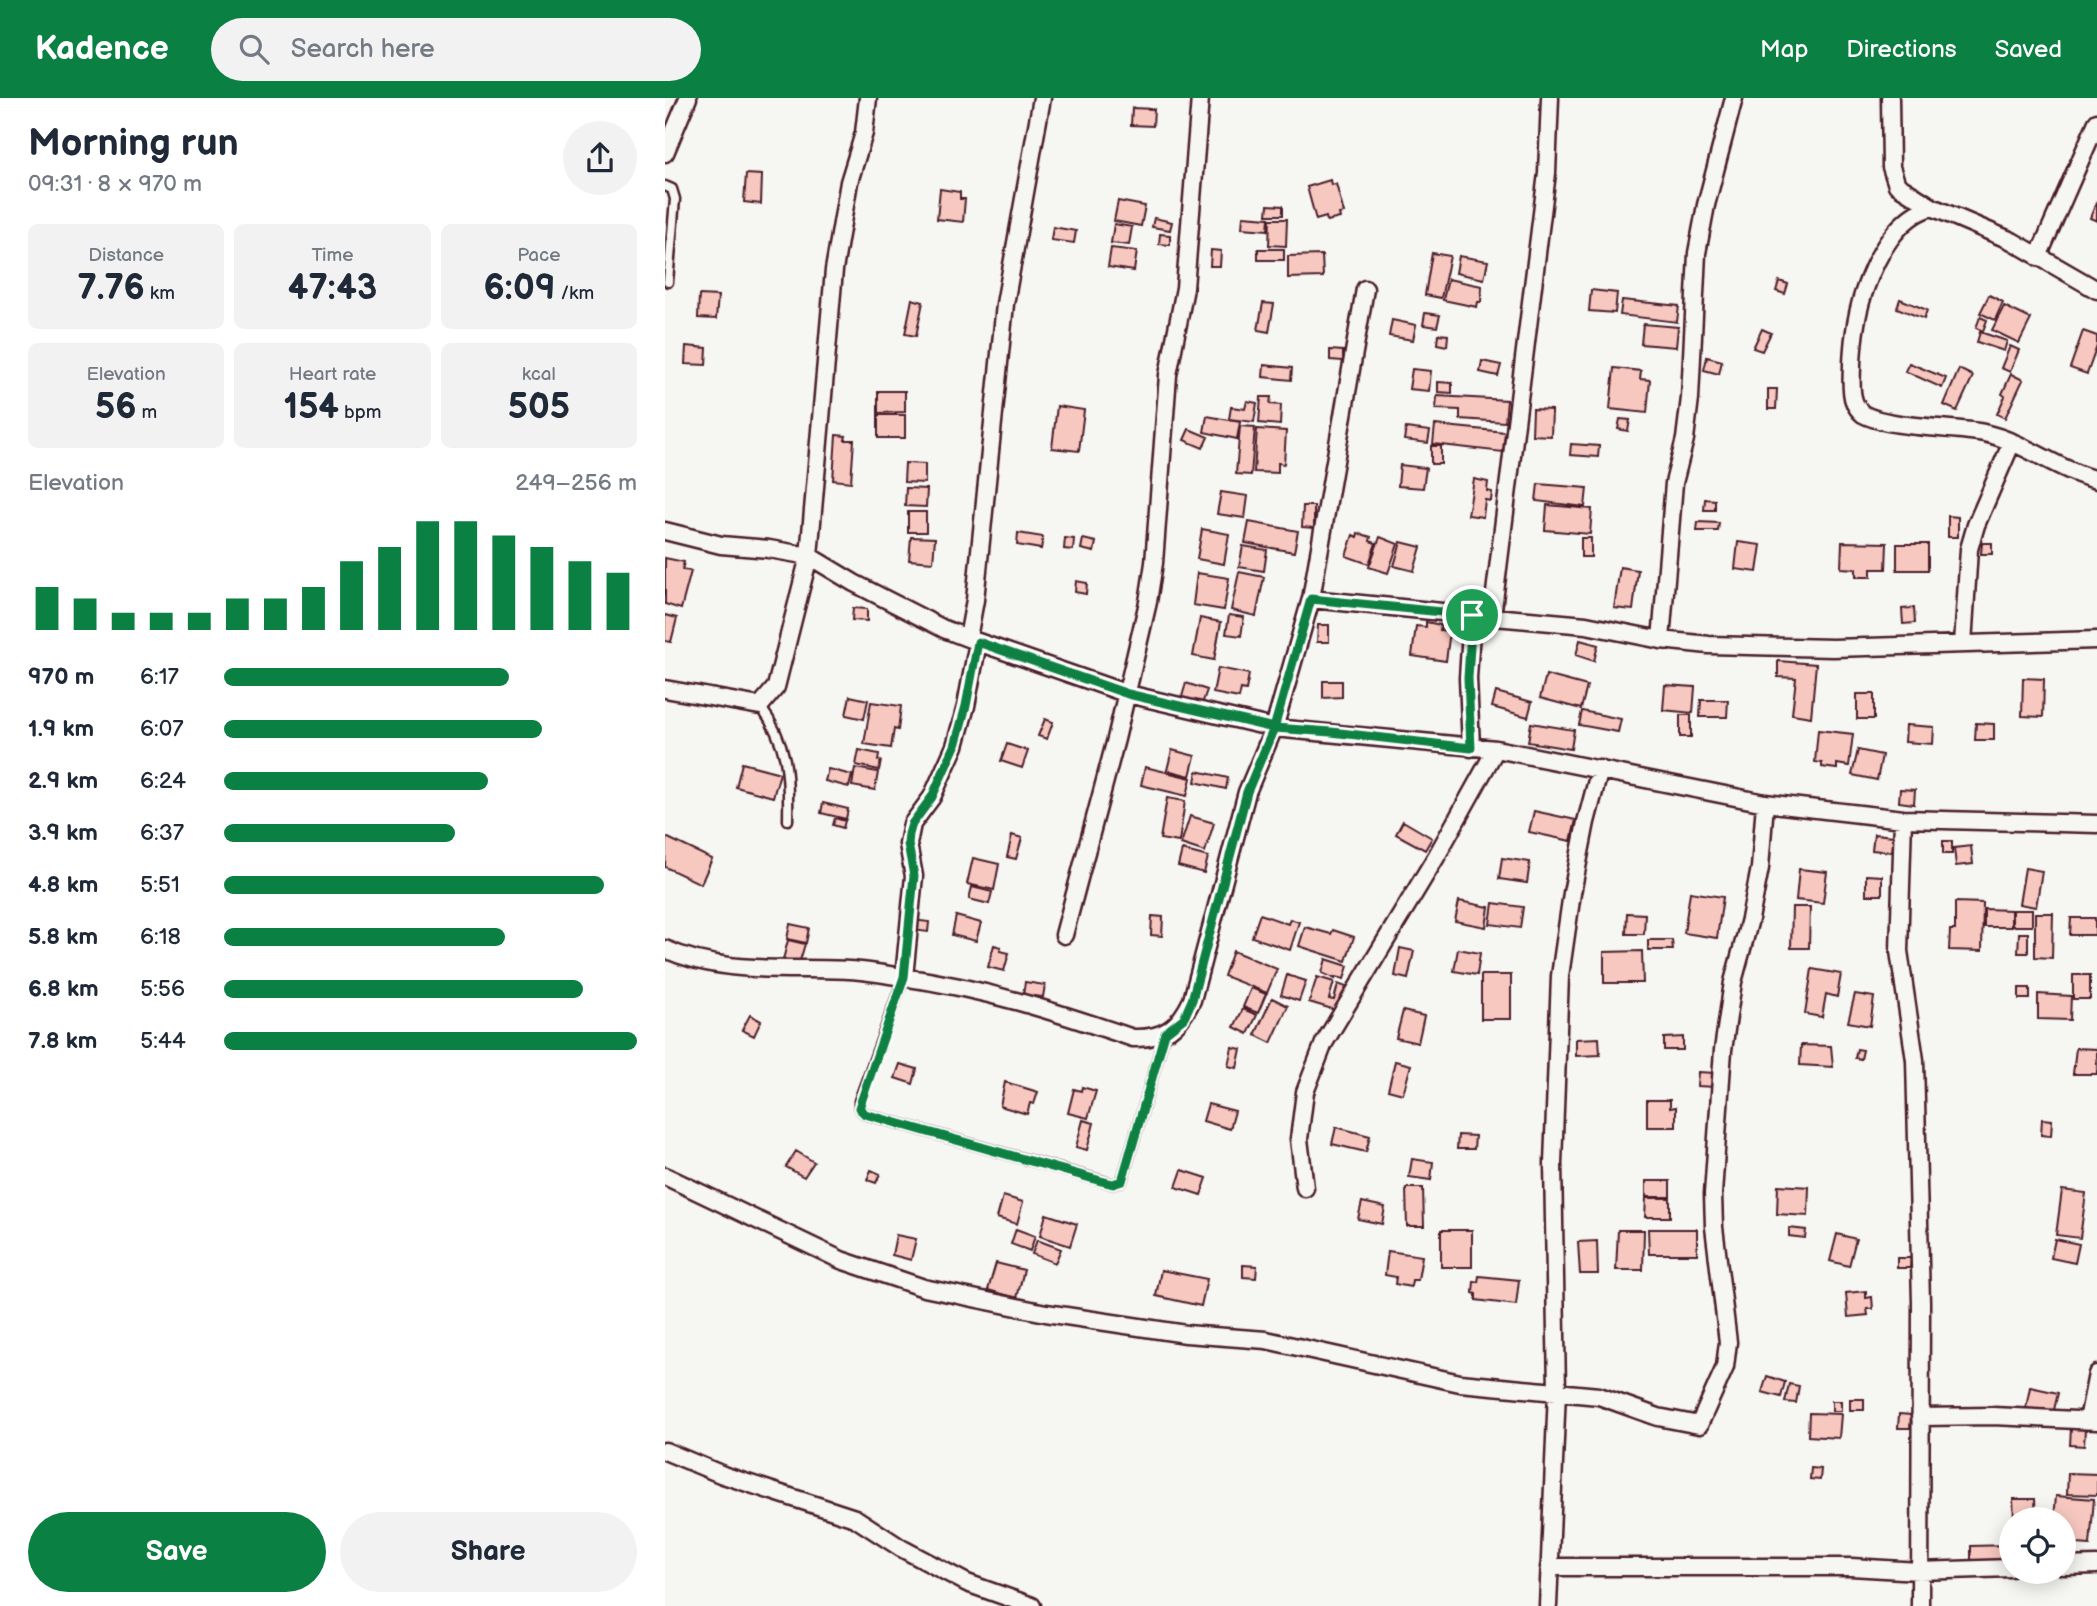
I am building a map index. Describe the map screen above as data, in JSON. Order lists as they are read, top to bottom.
{
  "page": {
    "header": "Kadence",
    "search": "Search here",
    "nav": ["Map", "Directions", "Saved"],
    "heading": ["Morning run", "09:31 · 8 × 970 m"],
    "stats": [
      ["Distance", "7.76 km"],
      ["Time", "47:43"],
      ["Pace", "6:09 /km"],
      ["Elevation", "56 m"],
      ["Heart rate", "154 bpm"],
      ["kcal", "505"]
    ],
    "chart": ["Elevation", "249–256 m"],
    "list": [
      {
        "name": "970 m",
        "note": "6:17"
      },
      {
        "name": "1.9 km",
        "note": "6:07"
      },
      {
        "name": "2.9 km",
        "note": "6:24"
      },
      {
        "name": "3.9 km",
        "note": "6:37"
      },
      {
        "name": "4.8 km",
        "note": "5:51"
      },
      {
        "name": "5.8 km",
        "note": "6:18"
      },
      {
        "name": "6.8 km",
        "note": "5:56"
      },
      {
        "name": "7.8 km",
        "note": "5:44"
      }
    ],
    "buttons": ["Save", "Share"]
  }
}
